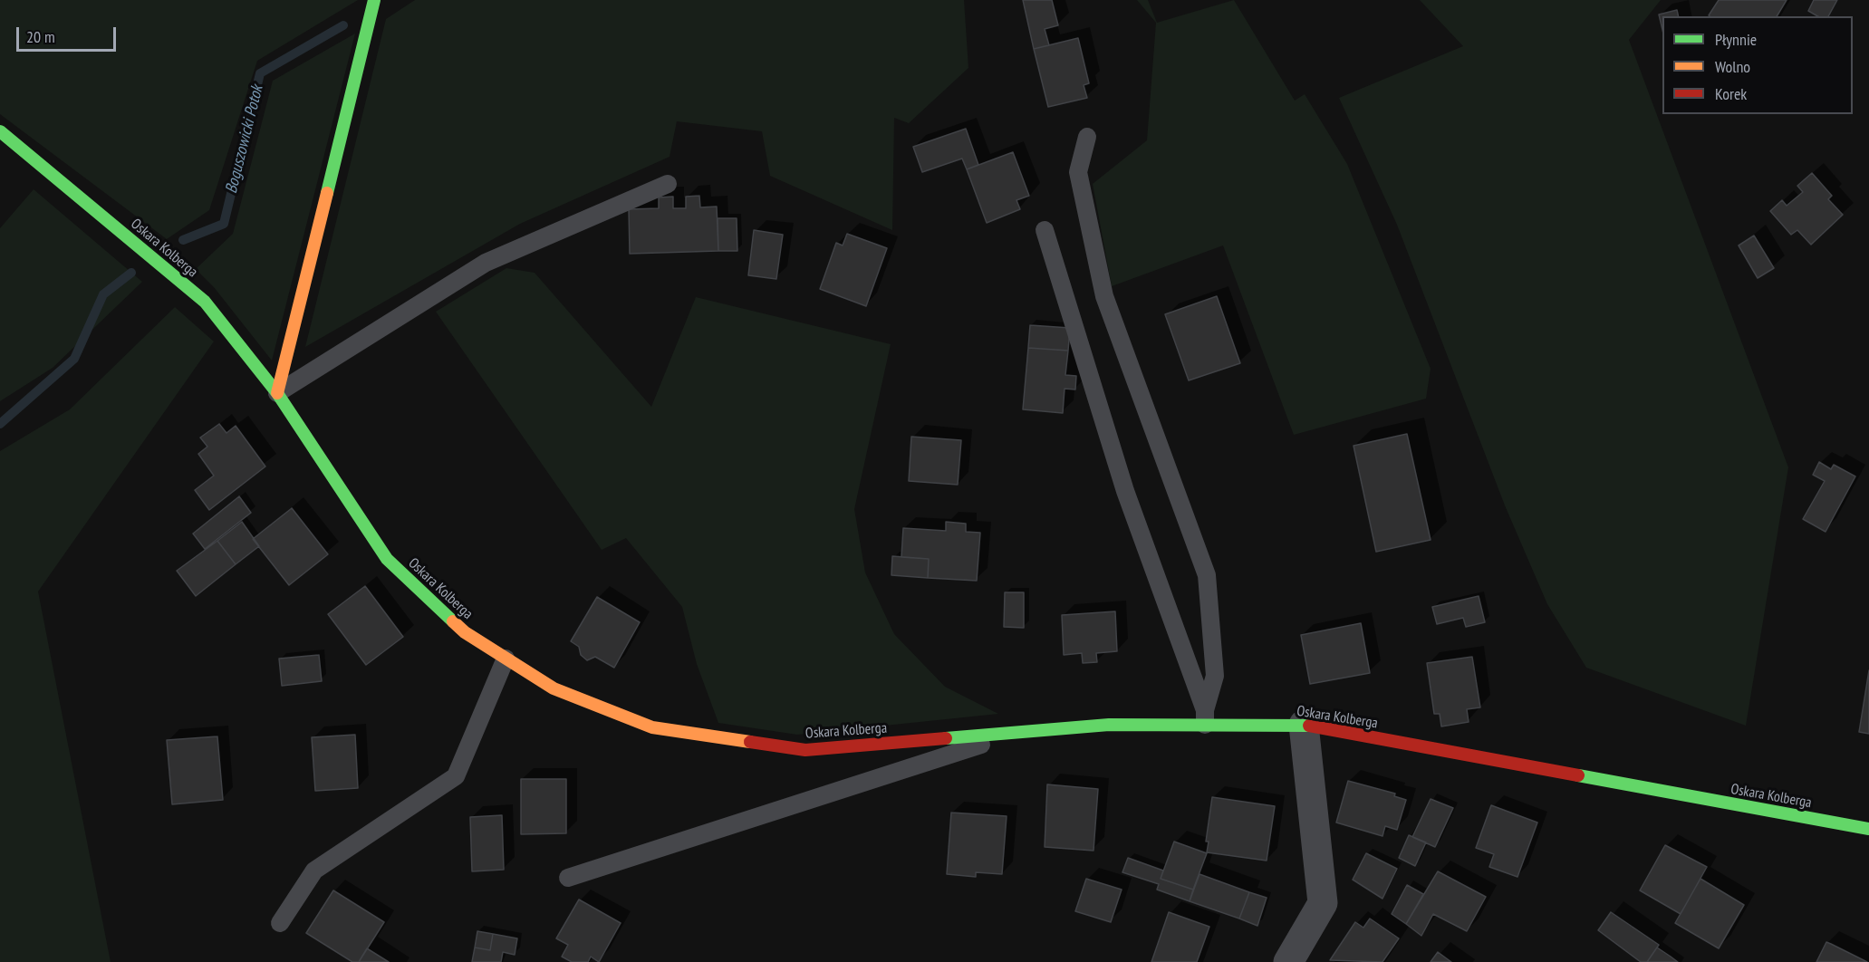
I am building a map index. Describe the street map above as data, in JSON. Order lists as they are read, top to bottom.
{
  "streets": {
    "street": ["Oskara Kolberga"]
  },
  "water": ["Boguszowicki Potok"],
  "legend": ["Płynnie", "Wolno", "Korek"],
  "scale_bar": "20 m"
}
